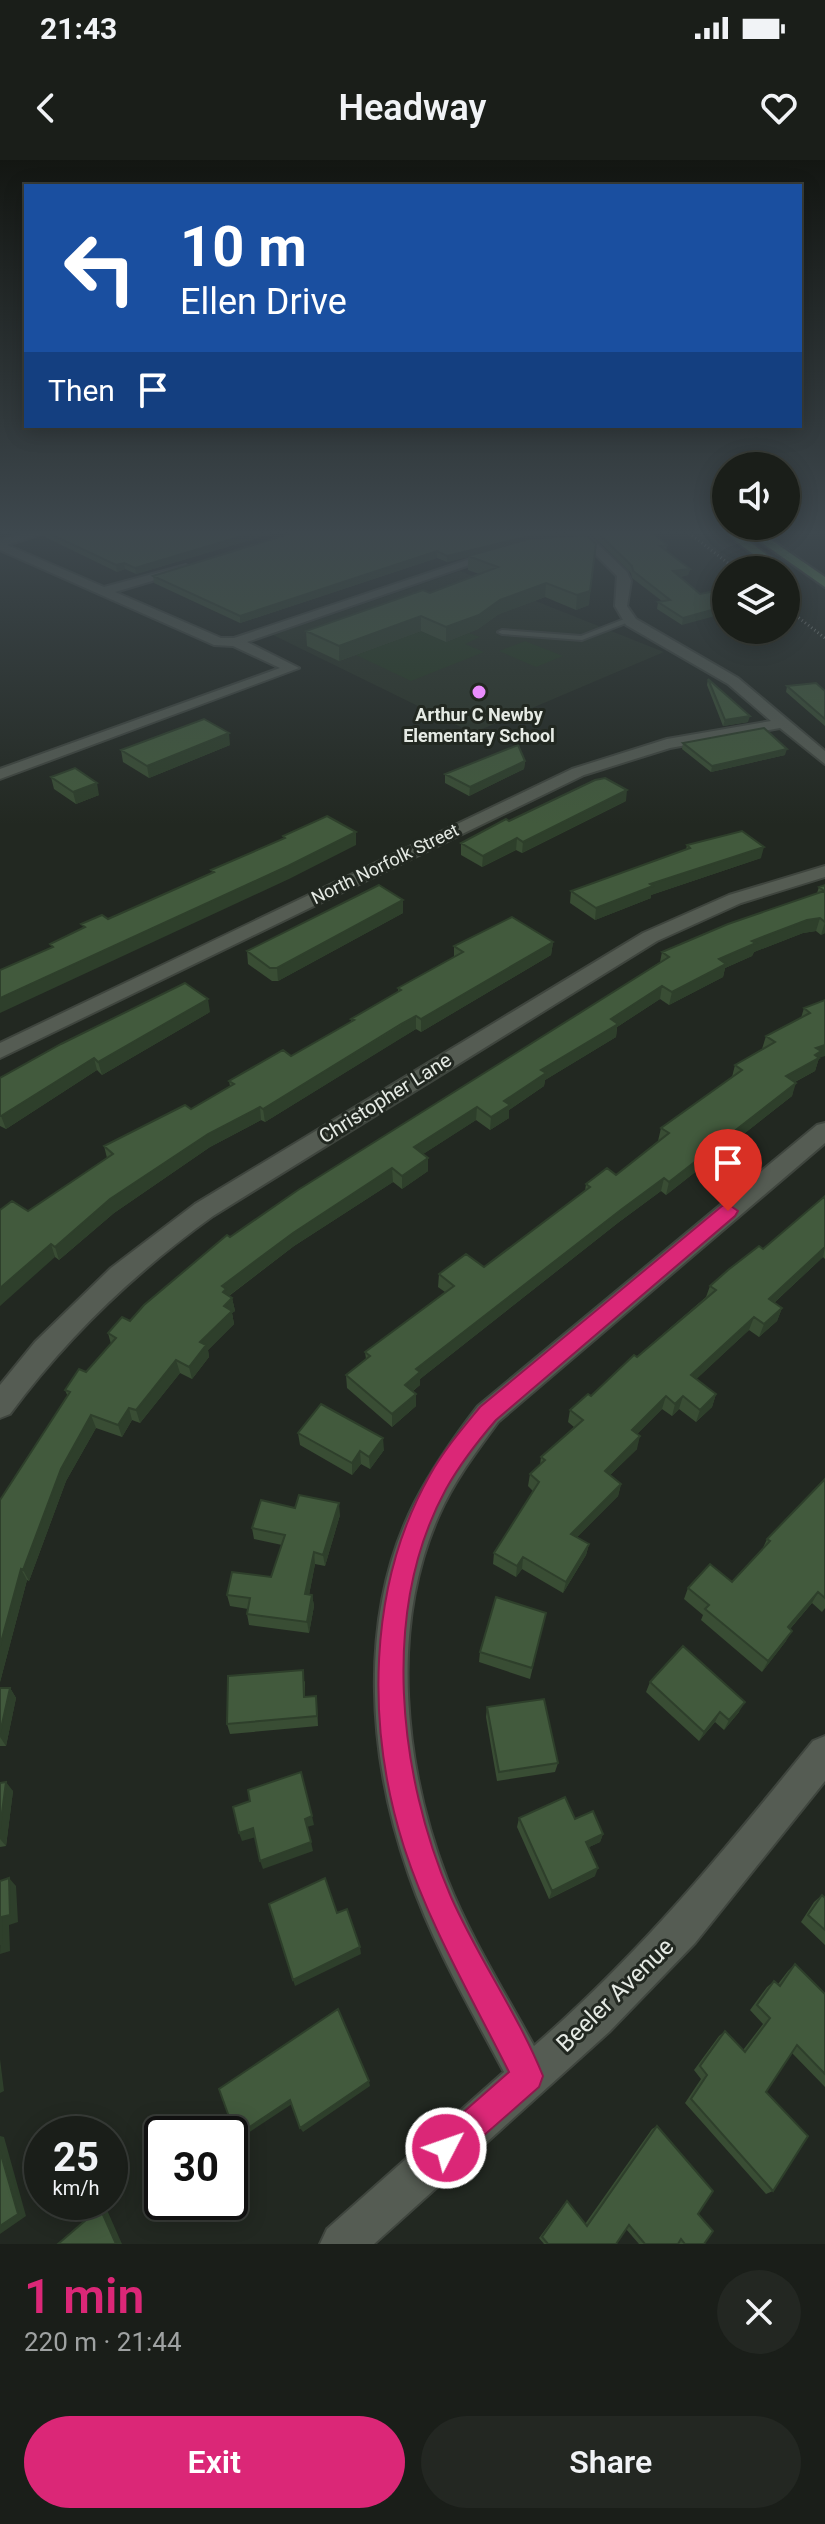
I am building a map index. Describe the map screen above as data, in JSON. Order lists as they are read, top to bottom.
{
  "streets": {
    "street": ["North Norfolk Street", "Christopher Lane", "Beeler Avenue"]
  },
  "places": ["Arthur C Newby Elementary School"],
  "page": {
    "status": "21:43",
    "header": "Headway",
    "turn": ["10 m", "Ellen Drive"],
    "then": "Then",
    "speed": "25 km/h",
    "limit": "30",
    "heading": ["1 min", "220 m · 21:44"],
    "buttons": ["Exit", "Share"]
  }
}
